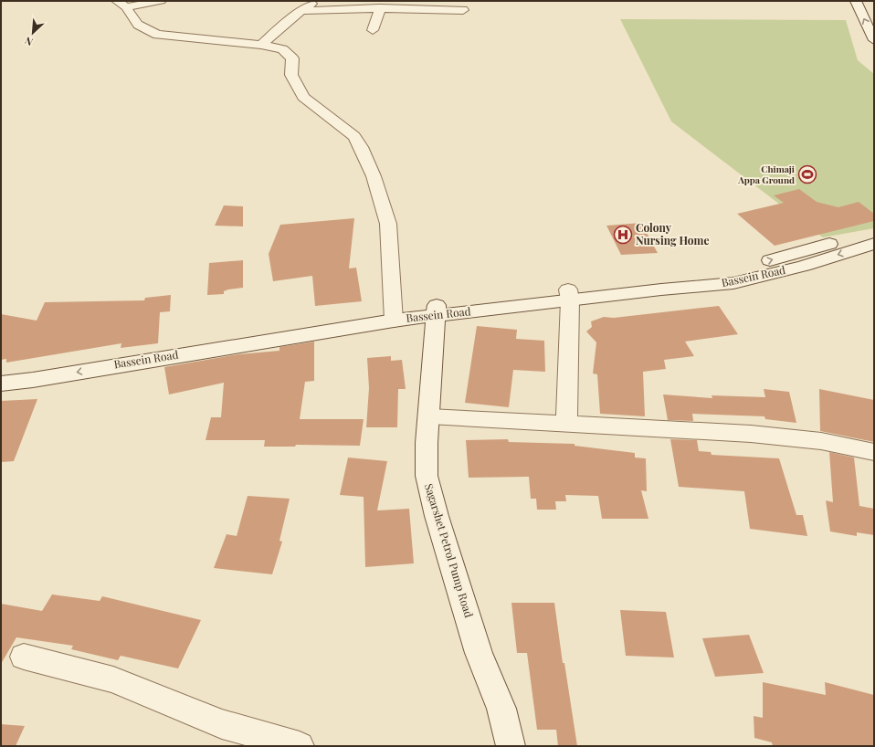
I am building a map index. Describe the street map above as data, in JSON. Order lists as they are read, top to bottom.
{
  "streets": {
    "street": ["Bassein Road", "Sagarshet Petrol Pump Road"]
  },
  "crossings": [
    ["Bassein Road", "Sagarshet Petrol Pump Road"]
  ],
  "places": {
    "sports": ["Chimaji Appa Ground"],
    "hospital": ["Colony Nursing Home"]
  },
  "north": "bottom left"
}
